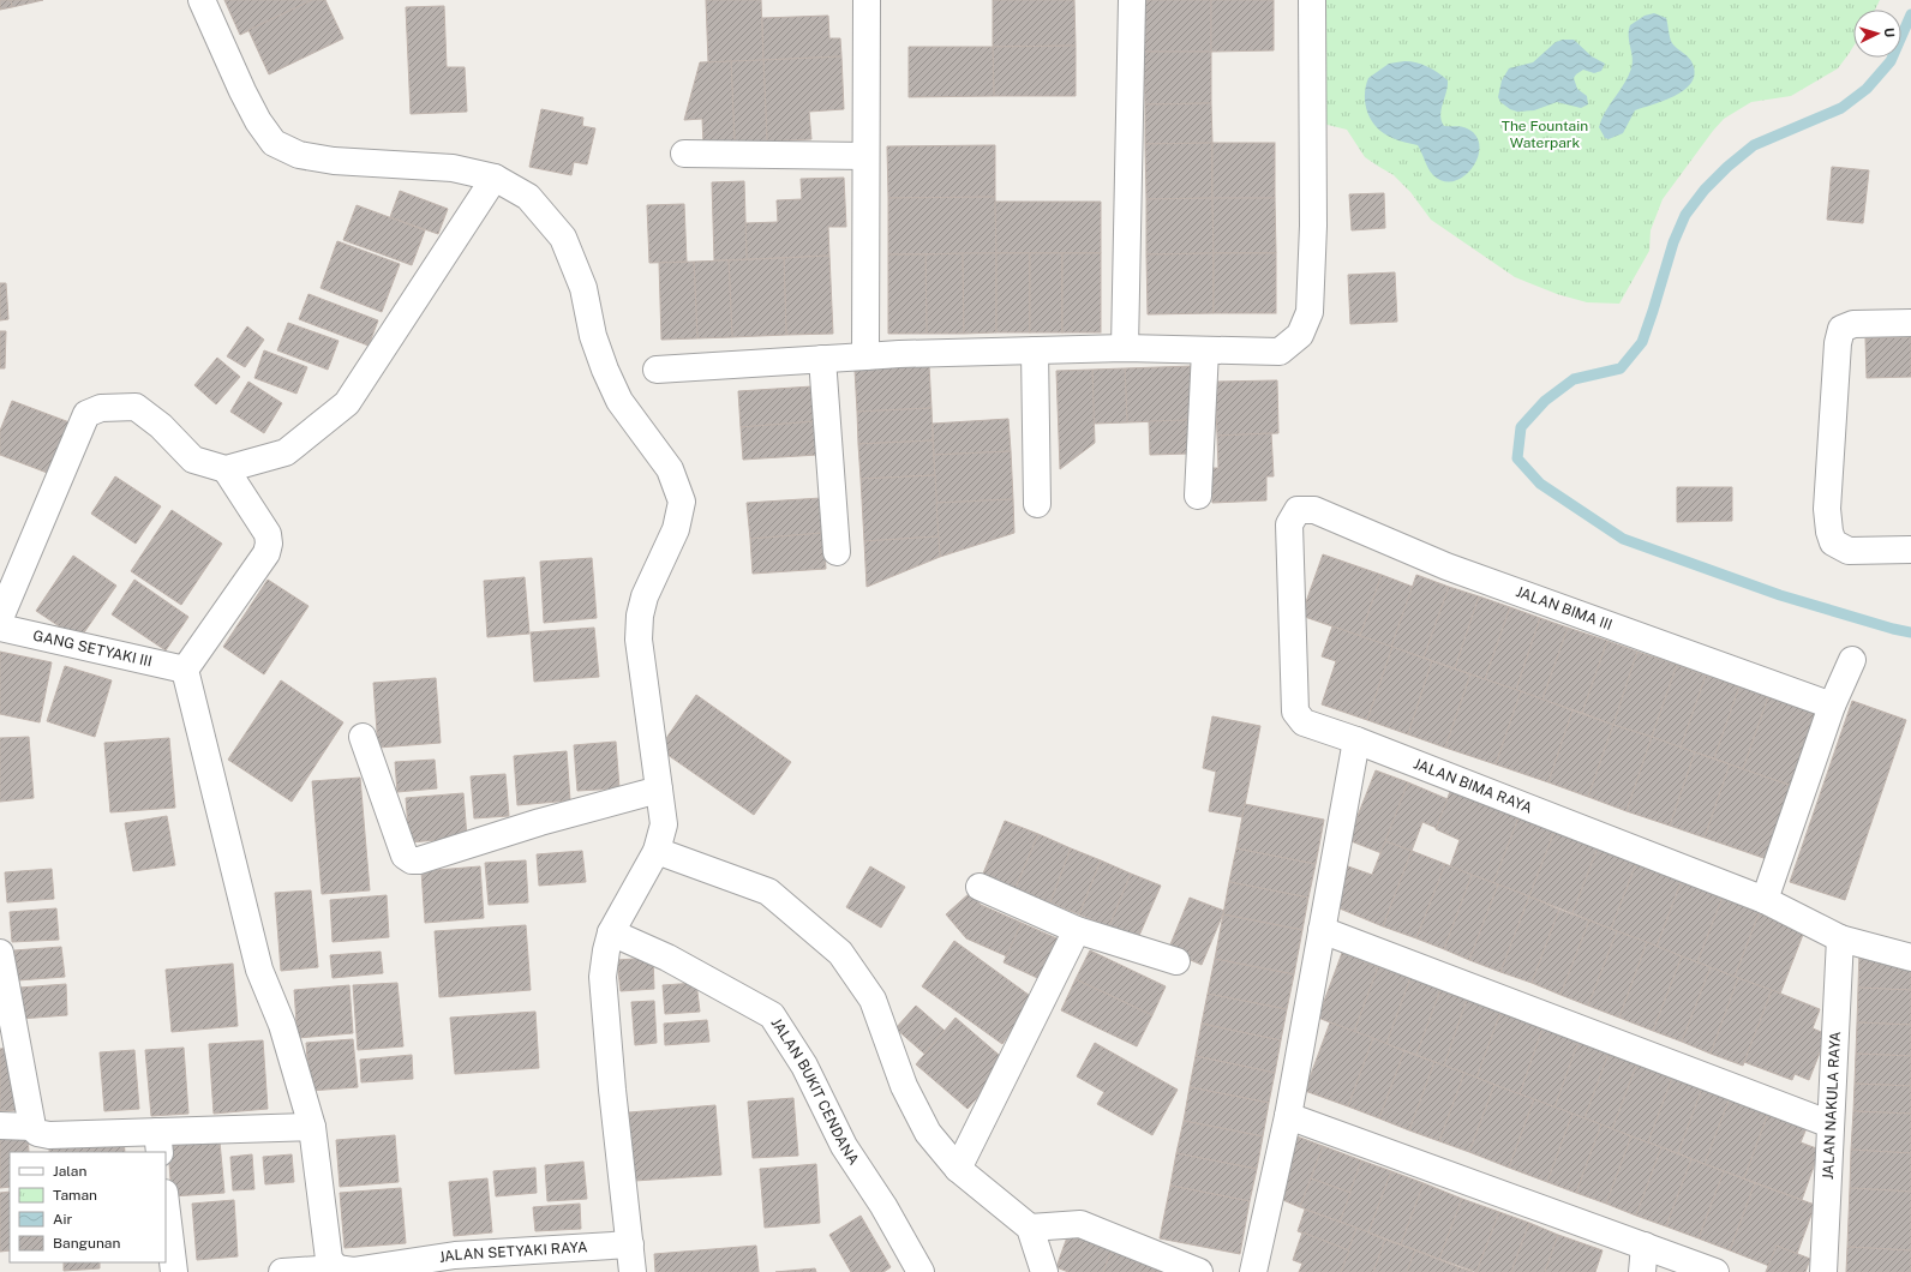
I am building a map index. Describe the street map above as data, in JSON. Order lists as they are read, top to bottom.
{
  "streets": {
    "street": [
      "JALAN BIMA III",
      "GANG SETYAKI III",
      "JALAN BIMA RAYA",
      "JALAN BUKIT CENDANA",
      "JALAN NAKULA RAYA",
      "JALAN SETYAKI RAYA"
    ]
  },
  "crossings": [
    ["JALAN BIMA III", "JALAN BIMA RAYA"],
    ["JALAN BIMA RAYA", "JALAN NAKULA RAYA"]
  ],
  "parks": ["The Fountain Waterpark"],
  "legend": [
    "Jalan",
    "Taman",
    "Air",
    "Bangunan"
  ],
  "north": "right"
}
